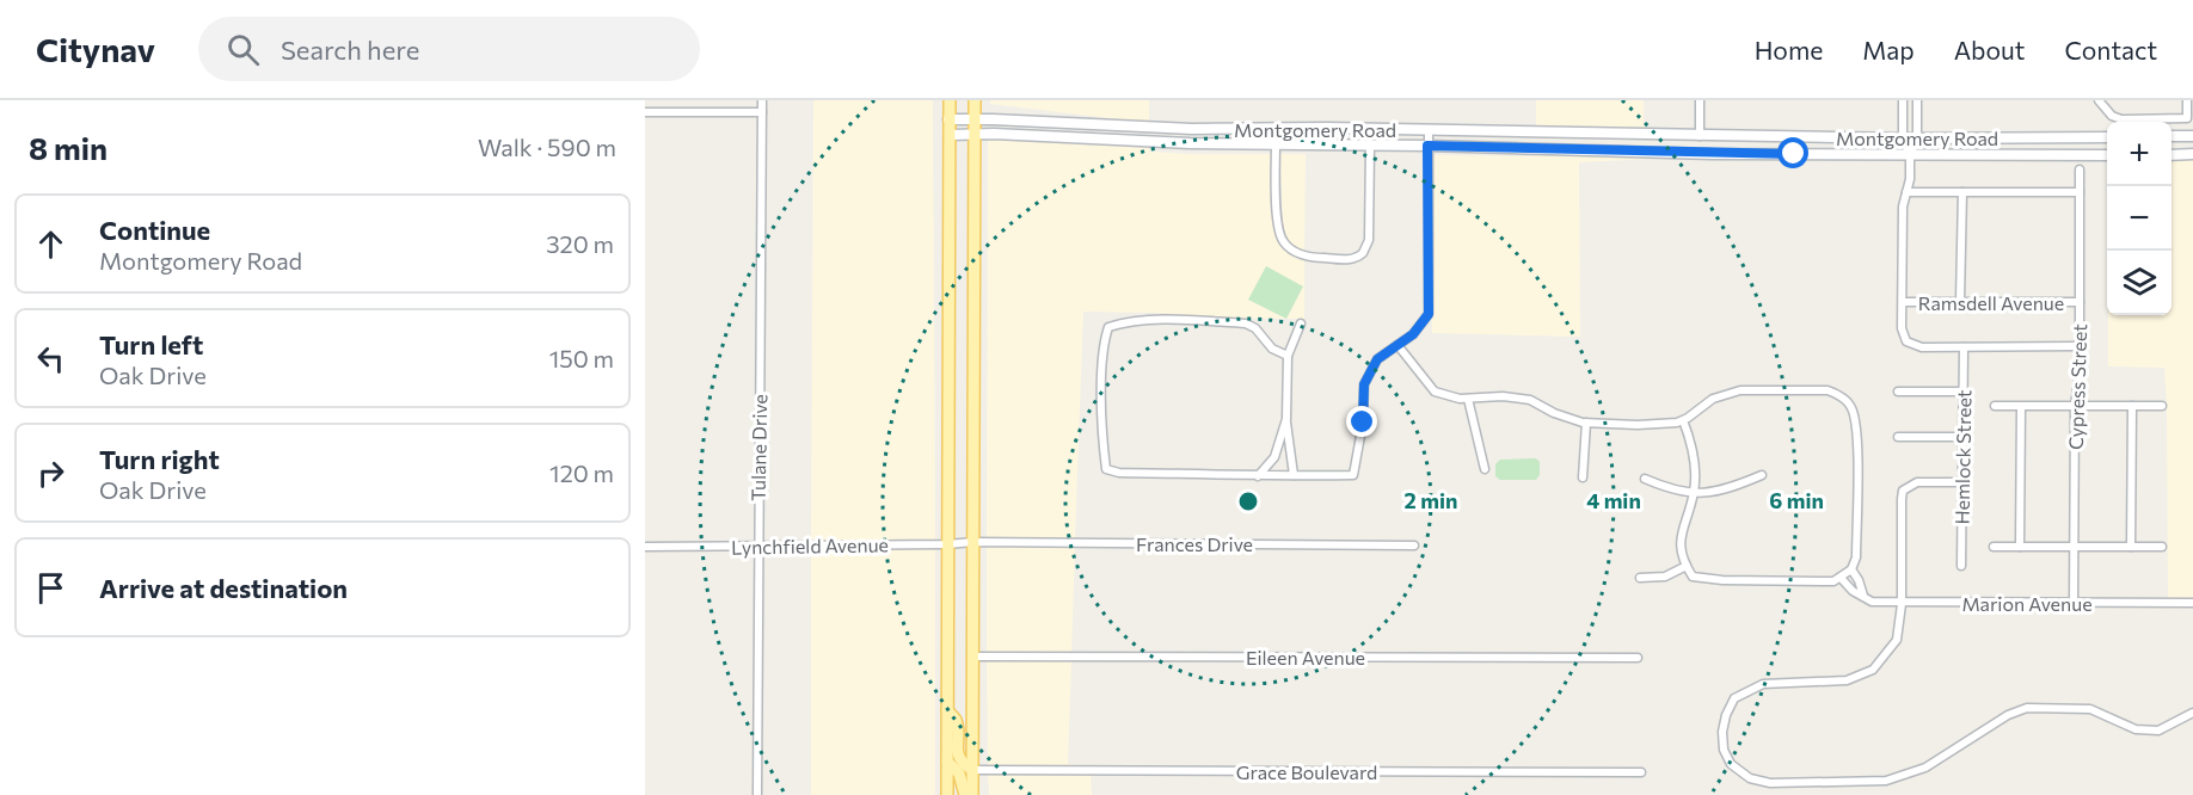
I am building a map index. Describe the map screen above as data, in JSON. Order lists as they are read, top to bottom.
{
  "streets": {
    "main road": ["Montgomery Road"],
    "street": [
      "Ramsdell Avenue",
      "Cypress Street",
      "Tulane Drive",
      "Hemlock Street",
      "Frances Drive",
      "Lynchfield Avenue",
      "Marion Avenue",
      "Eileen Avenue",
      "Grace Boulevard"
    ]
  },
  "crossings": [
    ["Ramsdell Avenue", "Cypress Street"],
    ["Cypress Street", "Marion Avenue"],
    ["Tulane Drive", "Lynchfield Avenue"],
    ["Frances Drive", "Lynchfield Avenue"]
  ],
  "page": {
    "header": "Citynav",
    "search": "Search here",
    "nav": [
      "Home",
      "Map",
      "About",
      "Contact"
    ],
    "heading": ["8 min", "Walk · 590 m"],
    "map_buttons": ["+", "−"],
    "list": [
      ["Continue", "Montgomery Road", "320 m"],
      ["Turn left", "Oak Drive", "150 m"],
      ["Turn right", "Oak Drive", "120 m"],
      "Arrive at destination"
    ]
  },
  "rings": ["2 min", "4 min", "6 min"]
}
